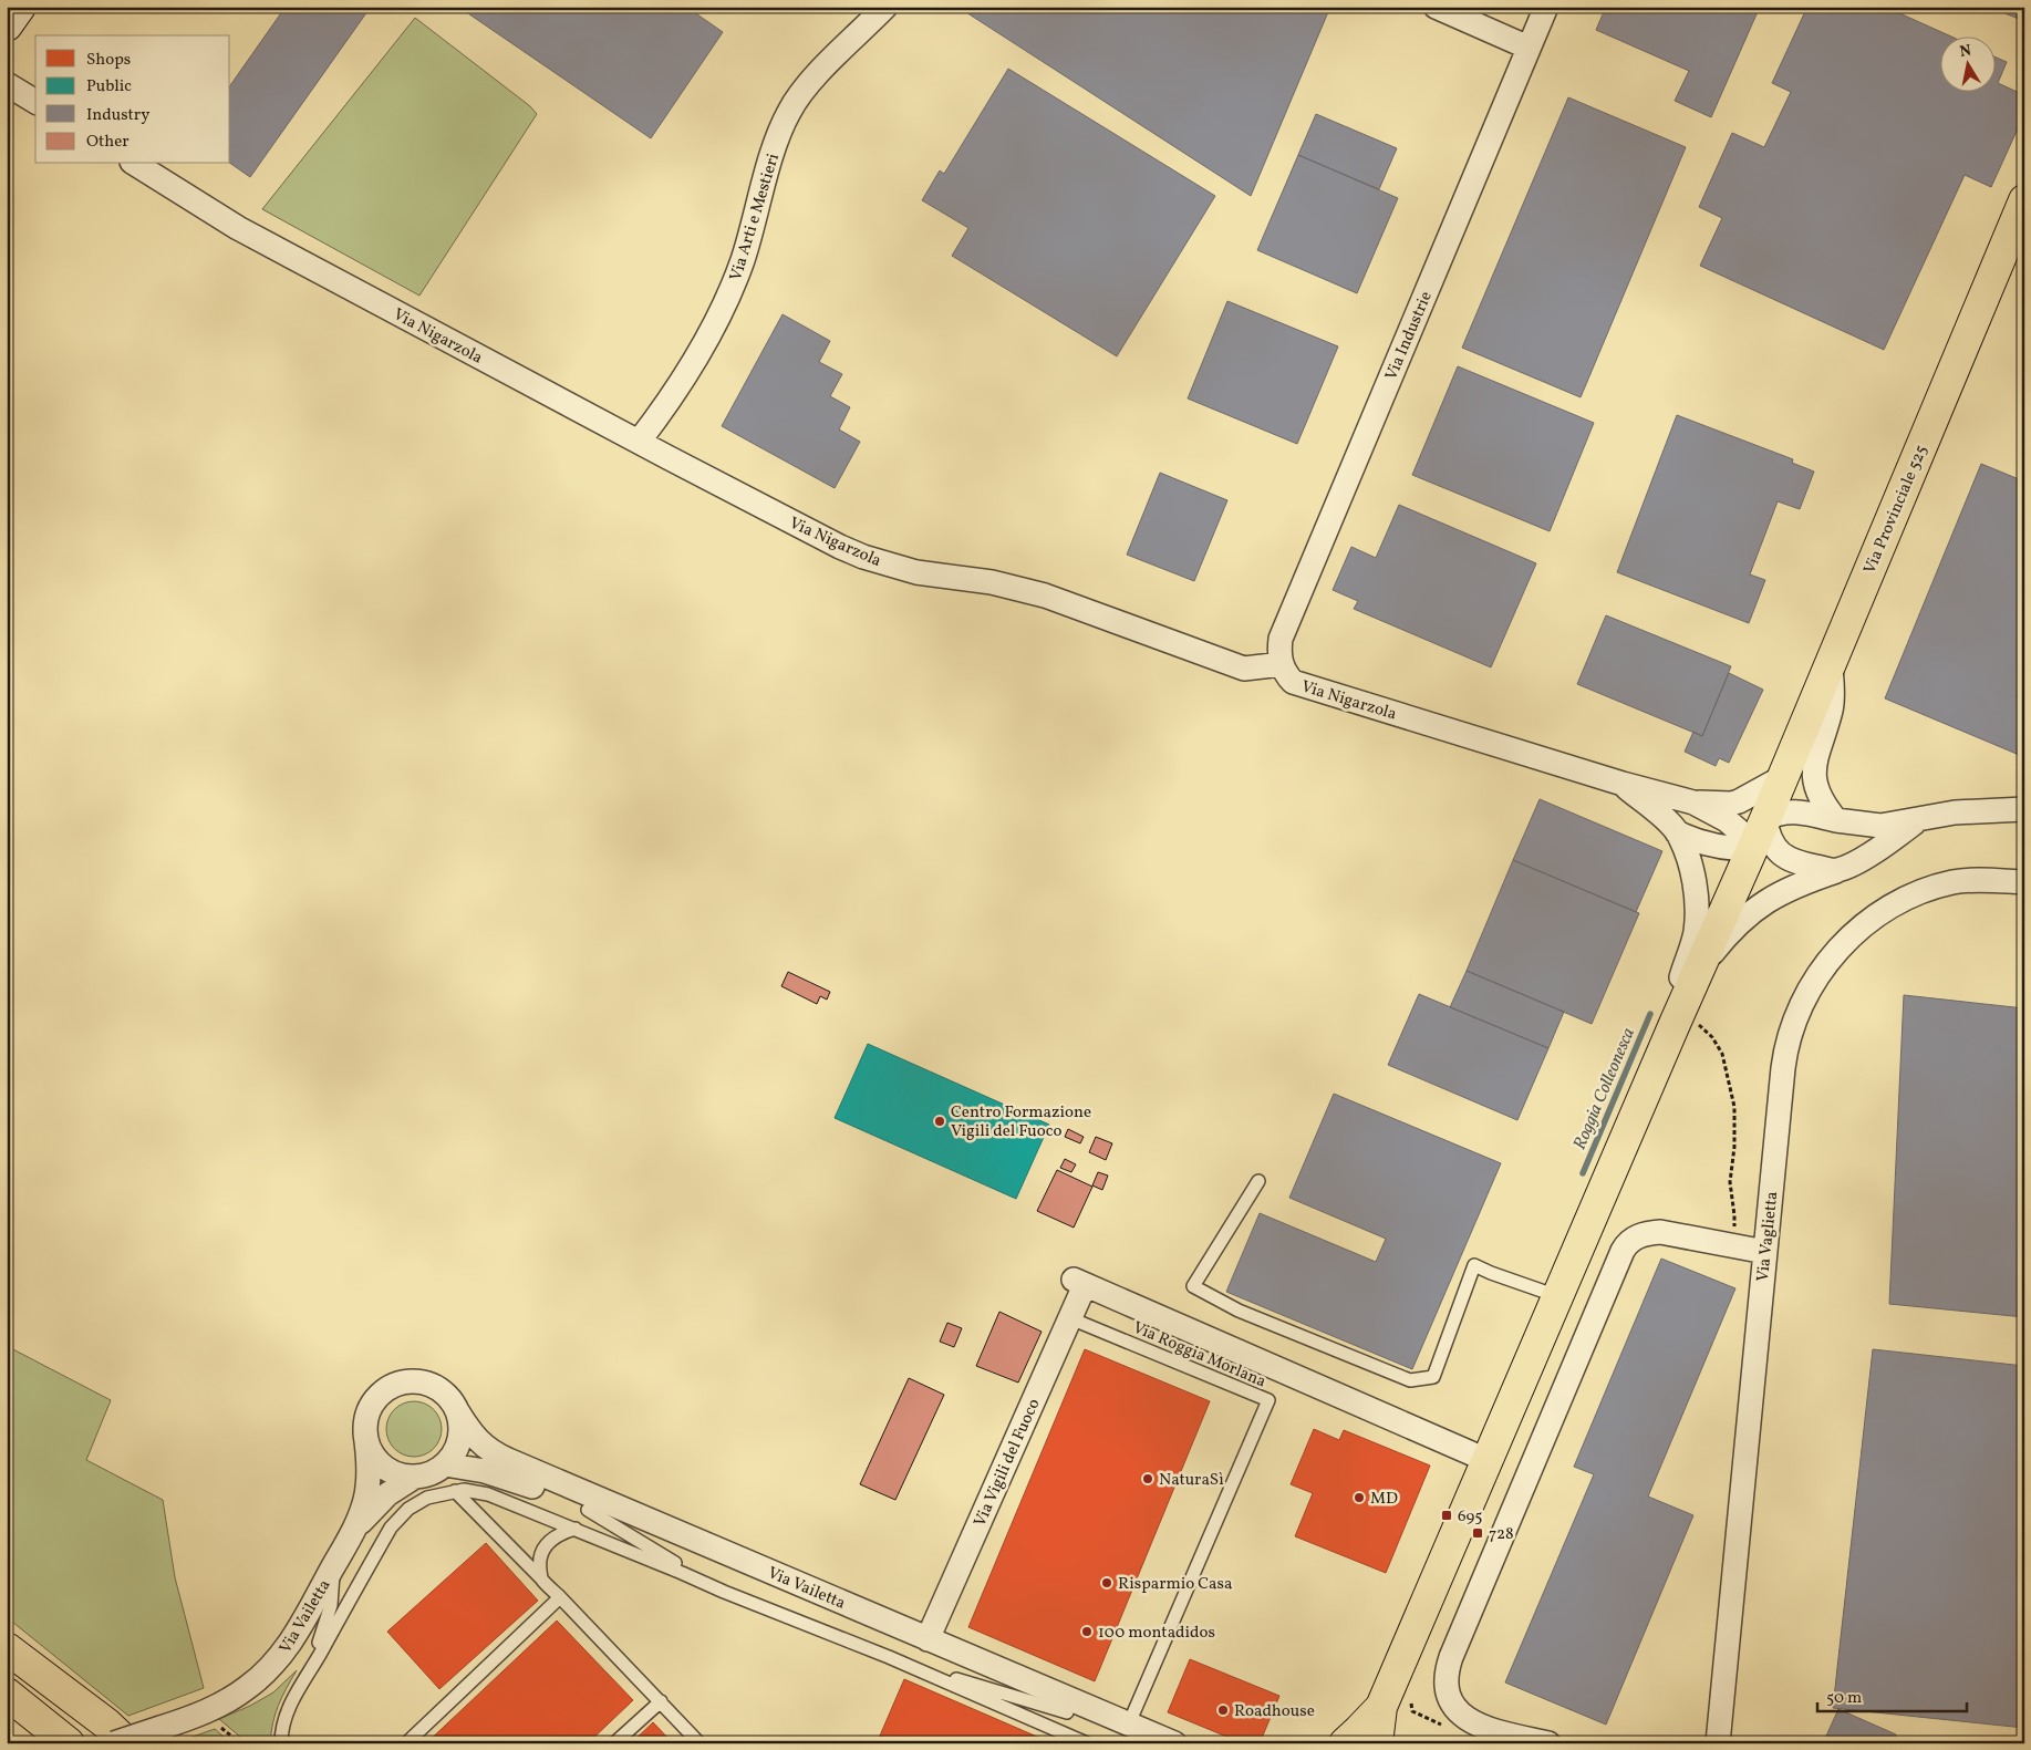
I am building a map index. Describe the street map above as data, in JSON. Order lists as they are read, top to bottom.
{
  "streets": {
    "main road": ["Via Provinciale 525"],
    "street": [
      "Via Arti e Mestieri",
      "Via Nigarzola",
      "Via Industrie",
      "Via Vaglietta",
      "Via Vigili del Fuoco",
      "Via Vailetta"
    ],
    "lane": ["Via Roggia Morlana"]
  },
  "crossings": [
    ["Via Arti e Mestieri", "Via Nigarzola"],
    ["Via Nigarzola", "Via Industrie"],
    ["Via Nigarzola", "Via Provinciale 525"],
    ["Via Provinciale 525", "Via Vigili del Fuoco"],
    ["Via Roggia Morlana", "Via Vigili del Fuoco"],
    ["Via Roggia Morlana", "Via Vailetta"],
    ["Via Vigili del Fuoco", "Via Vailetta"]
  ],
  "water": ["Roggia Colleonesca"],
  "places": {
    "other": [
      "Centro Formazione Vigili del Fuoco",
      "NaturaSì",
      "MD",
      "Risparmio Casa",
      "100 montadidos",
      "Roadhouse"
    ],
    "transit": ["695", "728"]
  },
  "legend": [
    "Shops",
    "Public",
    "Industry",
    "Other"
  ],
  "scale_bar": "50 m",
  "north": "top"
}
